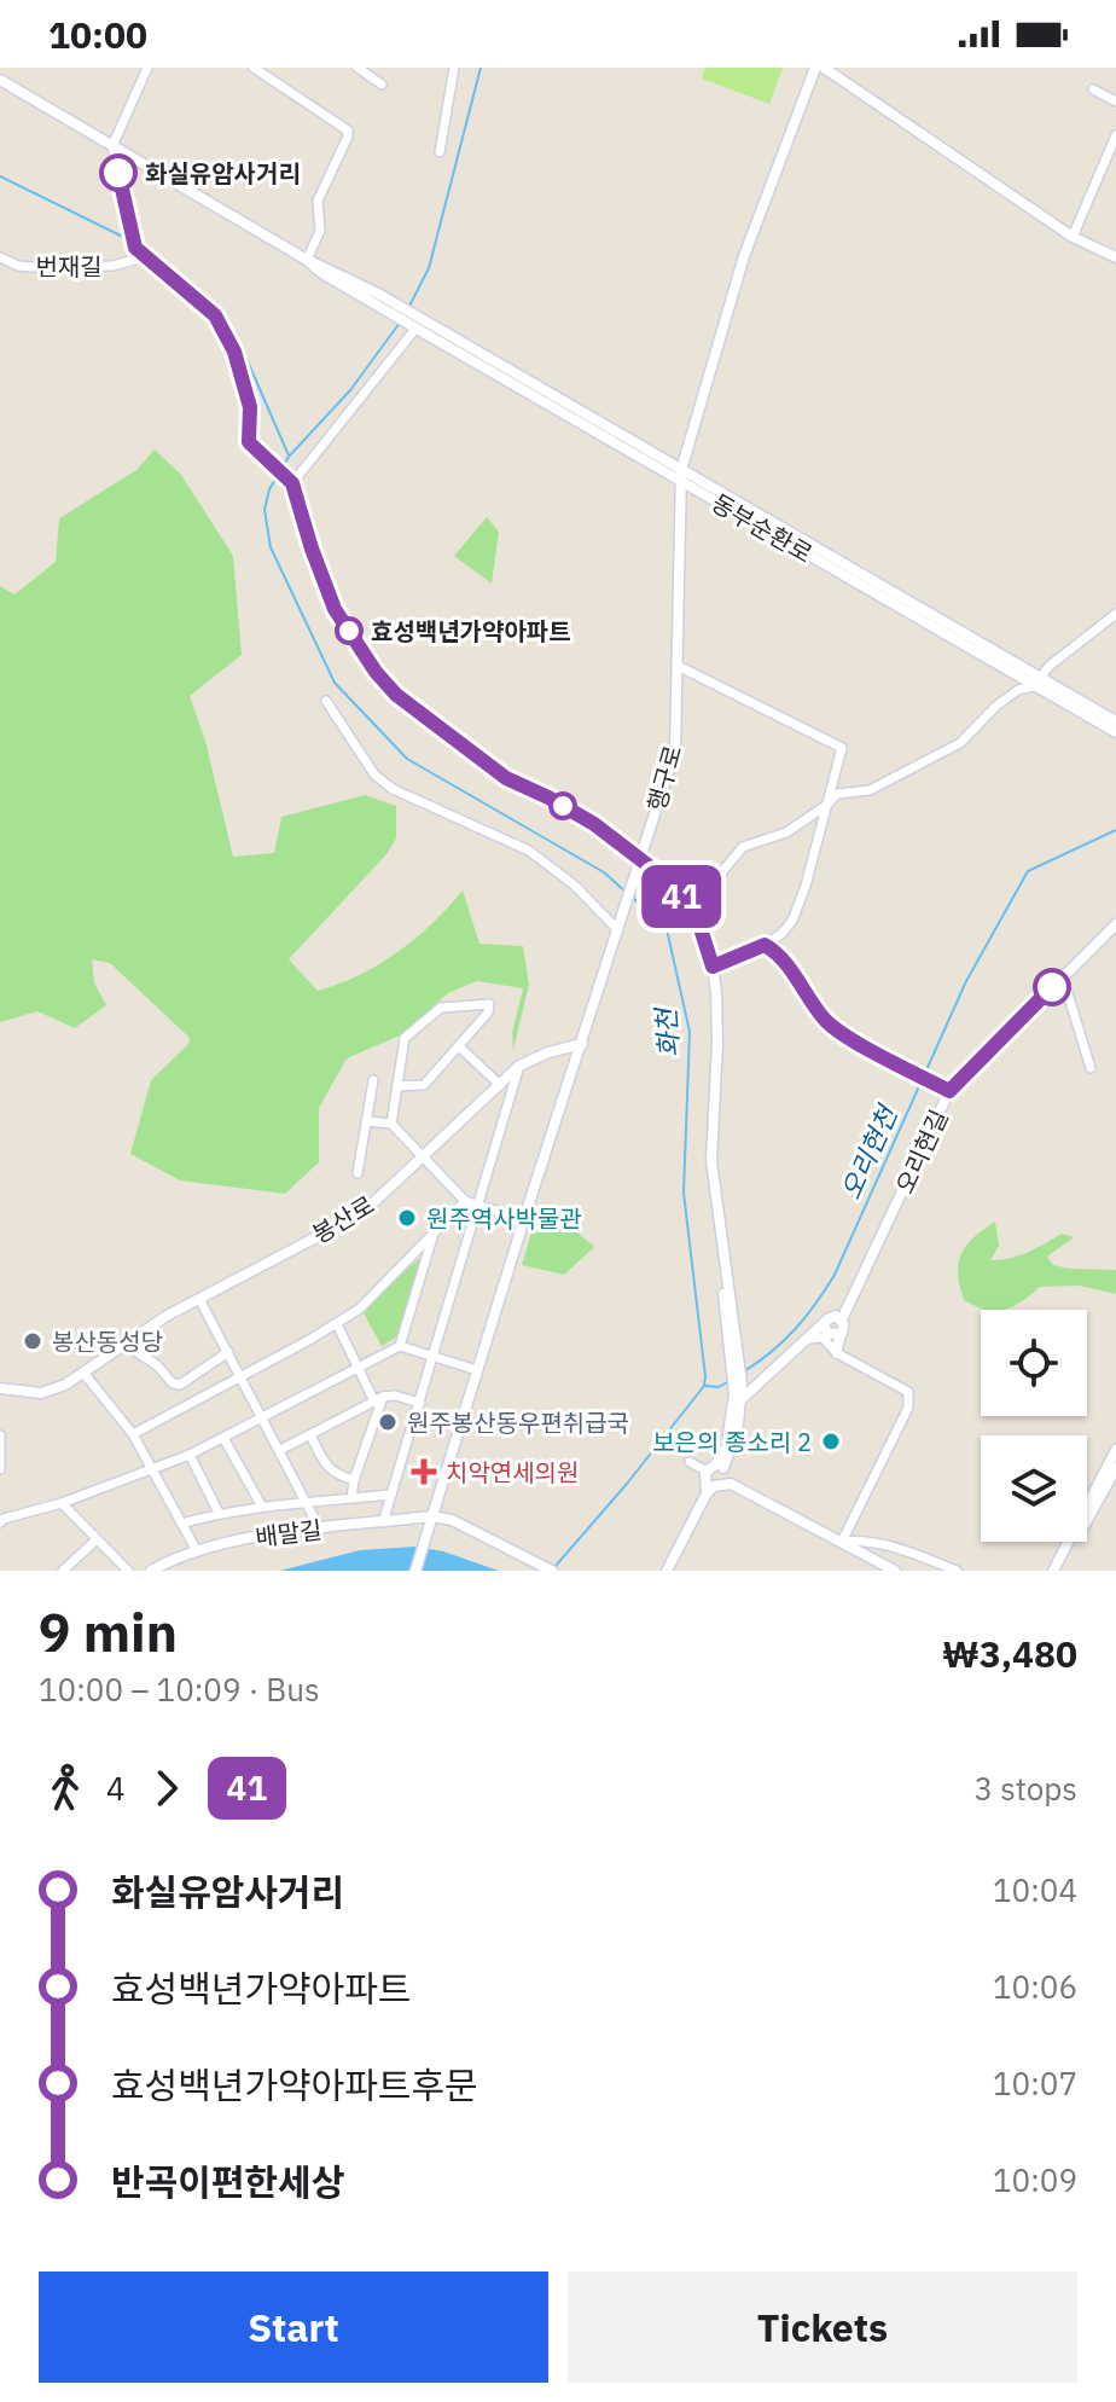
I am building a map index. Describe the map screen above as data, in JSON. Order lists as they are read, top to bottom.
{
  "streets": {
    "street": [
      "번재길",
      "동부순환로",
      "행구로",
      "오리현길",
      "봉산로",
      "배말길"
    ]
  },
  "crossings": [
    ["동부순환로", "행구로"]
  ],
  "water": ["화천", "오리현천"],
  "places": {
    "other": [
      "화실유암사거리",
      "효성백년가약아파트",
      "원주역사박물관",
      "봉산동성당",
      "원주봉산동우편취급국",
      "보은의 종소리 2"
    ],
    "health": ["치악연세의원"]
  },
  "lines": ["bus line 41"],
  "page": {
    "status": "10:00",
    "on_map": "41",
    "heading": ["9 min", "10:00 – 10:09 · Bus", "₩3,480"],
    "legs": ["4", "41", "3 stops"],
    "list": [
      {
        "name": "화실유암사거리",
        "value": "10:04"
      },
      {
        "name": "효성백년가약아파트",
        "value": "10:06"
      },
      {
        "name": "효성백년가약아파트후문",
        "value": "10:07"
      },
      {
        "name": "반곡이편한세상",
        "value": "10:09"
      }
    ],
    "buttons": ["Start", "Tickets"]
  }
}
